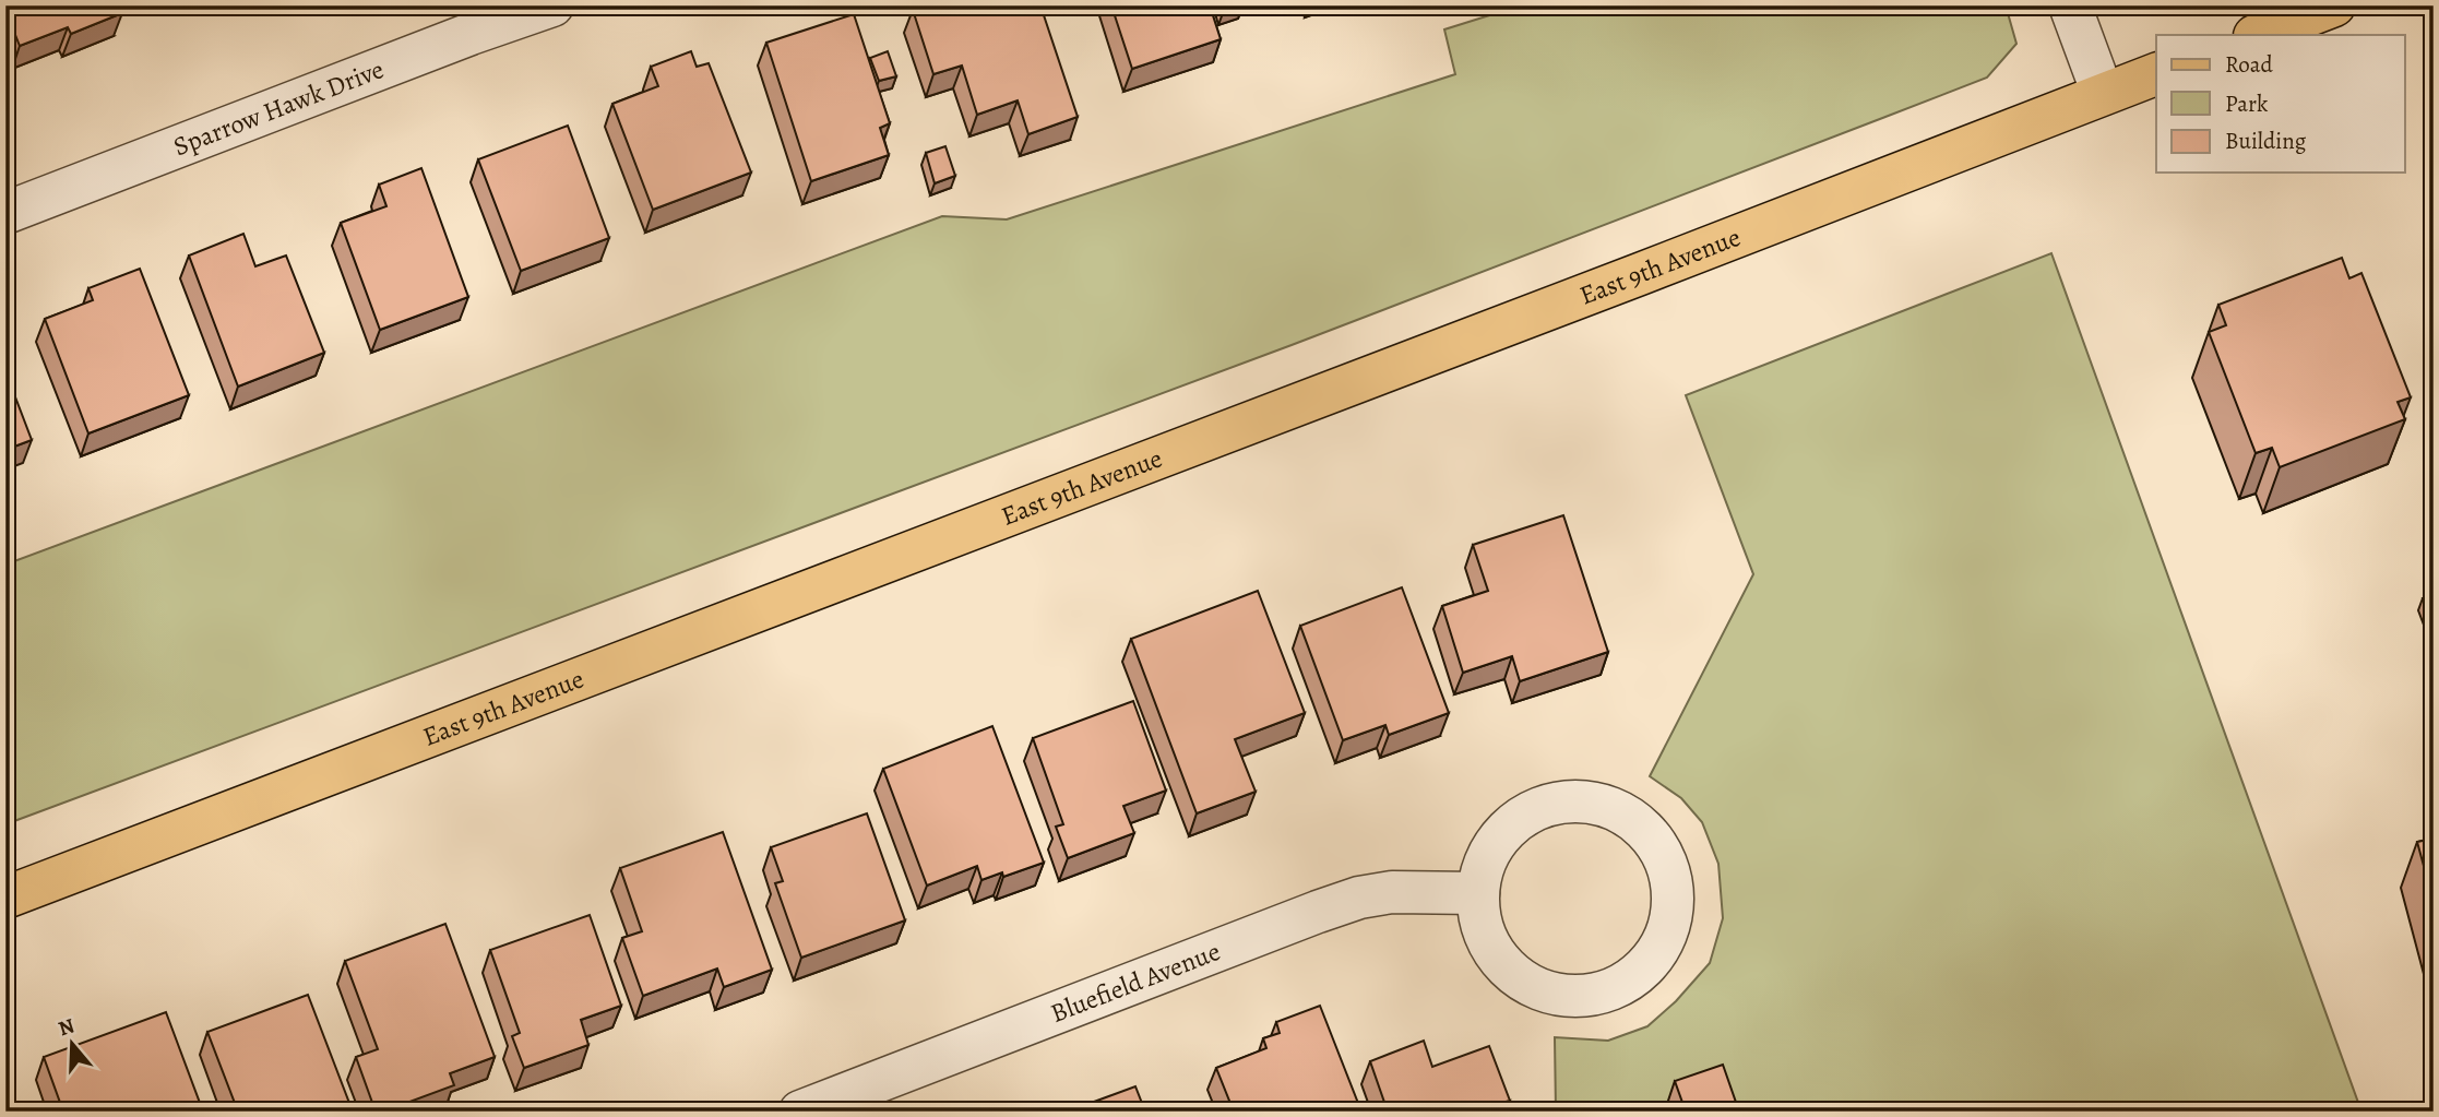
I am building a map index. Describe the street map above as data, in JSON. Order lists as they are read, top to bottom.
{
  "streets": {
    "main road": ["East 9th Avenue"],
    "street": ["Sparrow Hawk Drive", "Bluefield Avenue"]
  },
  "legend": ["Road", "Park", "Building"],
  "north": "top"
}
